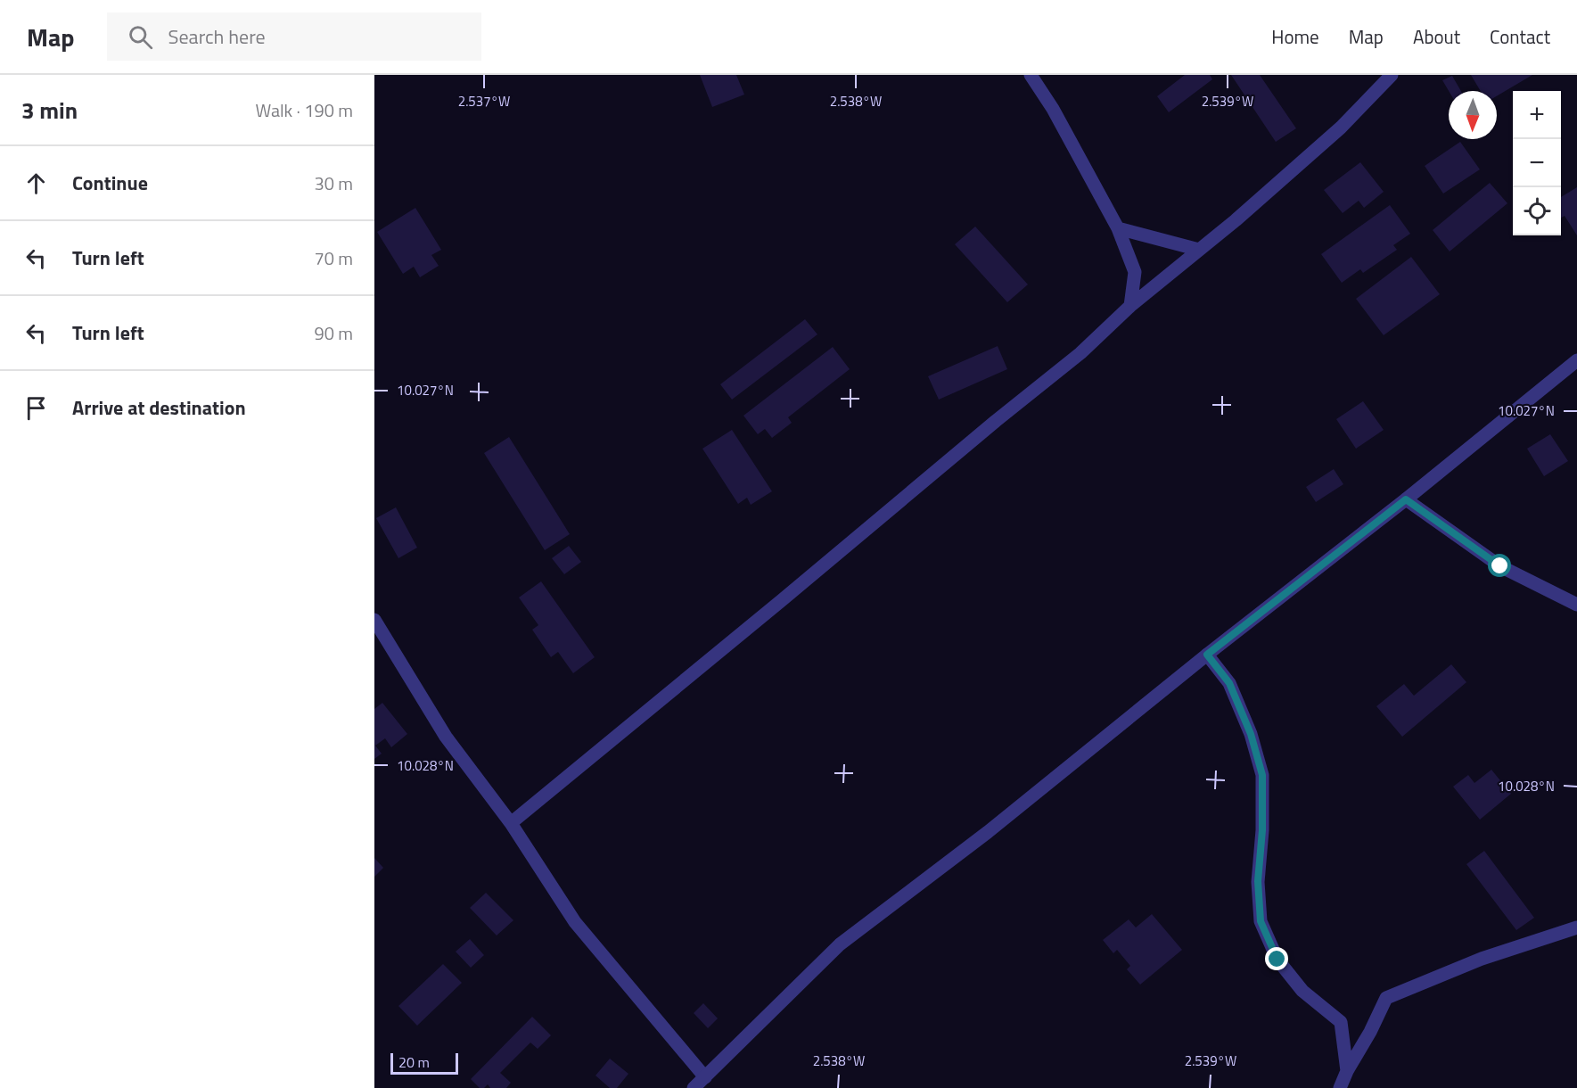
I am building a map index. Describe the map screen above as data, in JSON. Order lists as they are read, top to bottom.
{
  "scale_bar": "20 m",
  "north": "bottom",
  "page": {
    "header": "Map",
    "search": "Search here",
    "nav": [
      "Home",
      "Map",
      "About",
      "Contact"
    ],
    "heading": ["3 min", "Walk · 190 m"],
    "map_buttons": ["+", "−"],
    "list": [
      ["Continue", "30 m"],
      ["Turn left", "70 m"],
      ["Turn left", "90 m"],
      "Arrive at destination"
    ],
    "scale": "20 m"
  },
  "coordinates": [
    "2.537°W",
    "2.538°W",
    "2.539°W",
    "10.027°N",
    "10.028°N"
  ]
}
